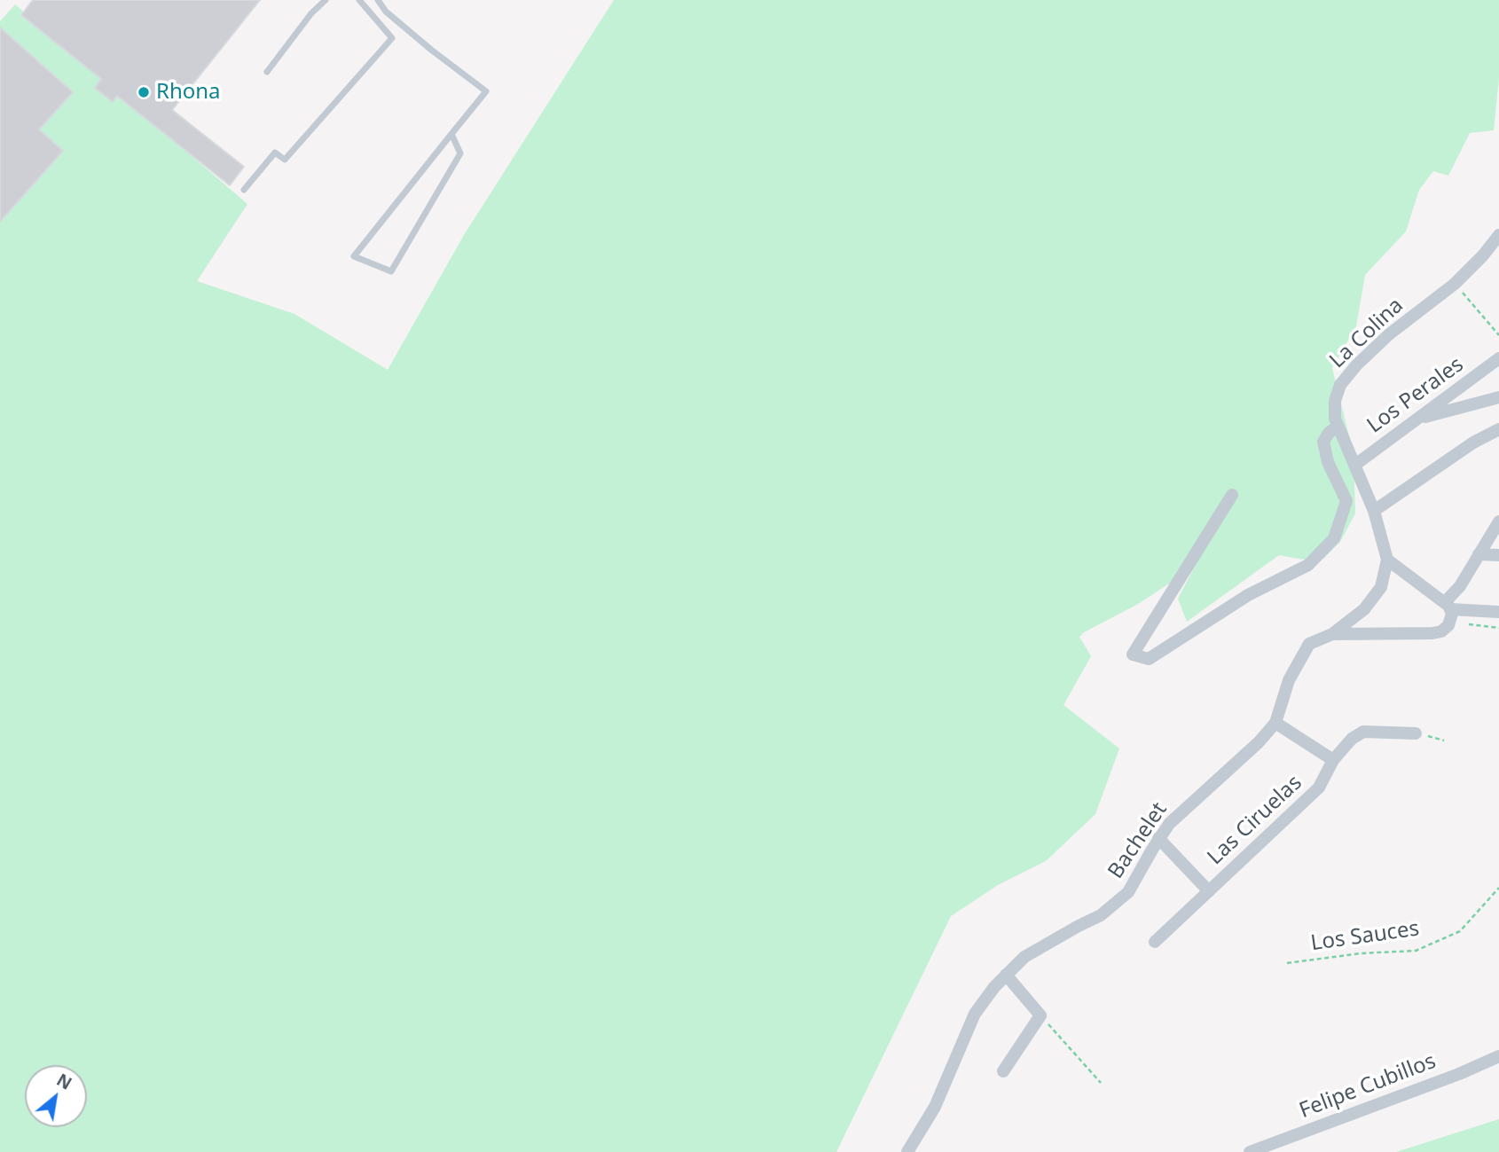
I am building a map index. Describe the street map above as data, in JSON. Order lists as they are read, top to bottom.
{
  "streets": {
    "street": [
      "La Colina",
      "Los Perales",
      "Las Ciruelas",
      "Bachelet",
      "Felipe Cubillos"
    ],
    "path": ["Los Sauces"]
  },
  "crossings": [
    ["La Colina", "Los Perales"],
    ["La Colina", "Bachelet"],
    ["Las Ciruelas", "Bachelet"]
  ],
  "places": ["Rhona"],
  "north": "top right"
}
